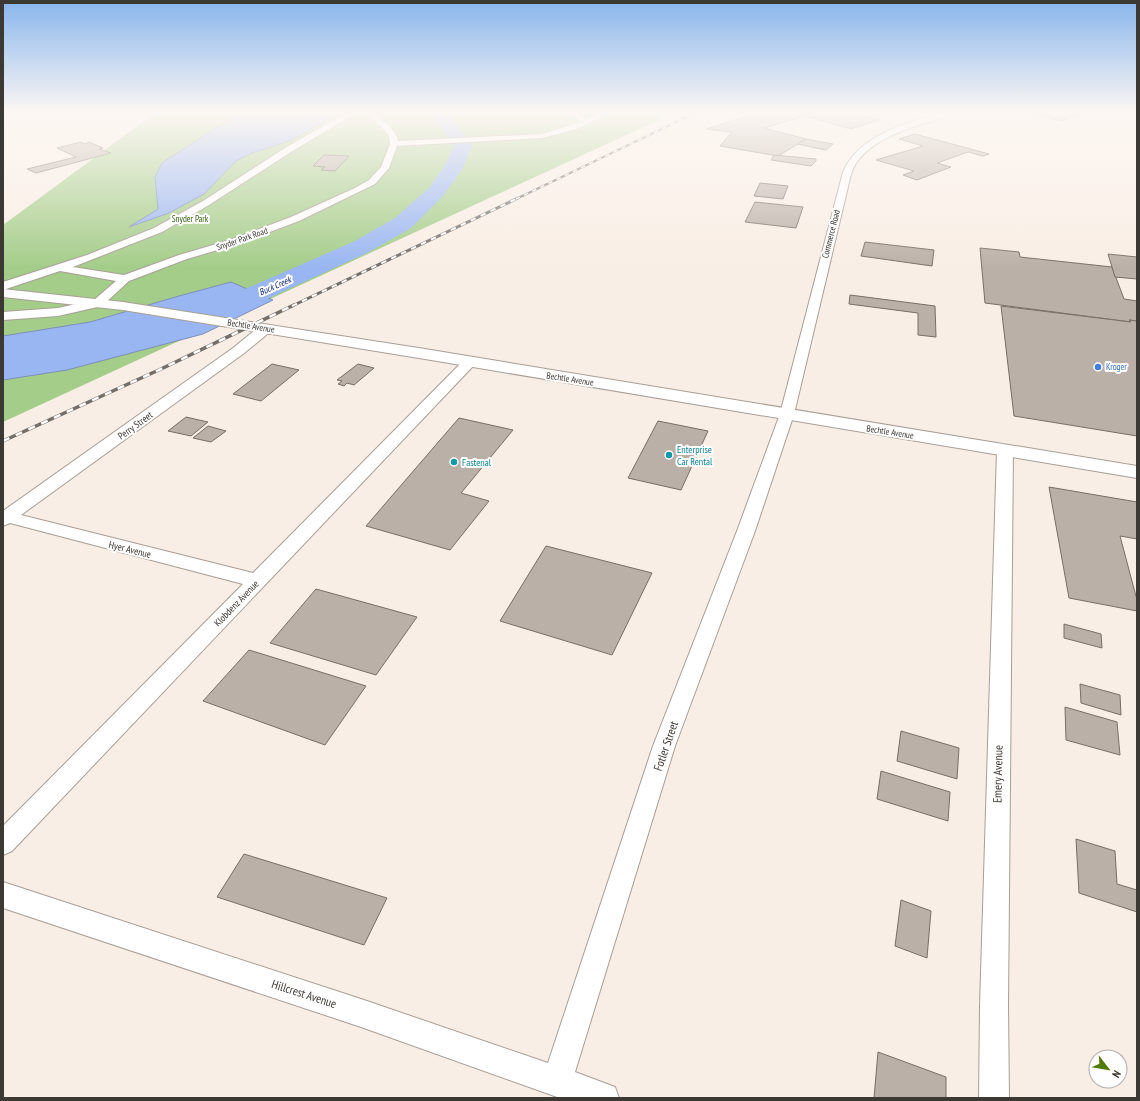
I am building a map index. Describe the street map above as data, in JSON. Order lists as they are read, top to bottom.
{
  "streets": {
    "main road": ["Bechtle Avenue"],
    "street": [
      "Commerce Road",
      "Snyder Park Road",
      "Perry Street",
      "Hyer Avenue",
      "Klobdenz Avenue",
      "Fotler Street",
      "Emery Avenue",
      "Hillcrest Avenue"
    ]
  },
  "crossings": [
    ["Commerce Road", "Bechtle Avenue"],
    ["Commerce Road", "Fotler Street"],
    ["Bechtle Avenue", "Perry Street"],
    ["Bechtle Avenue", "Klobdenz Avenue"],
    ["Bechtle Avenue", "Fotler Street"],
    ["Bechtle Avenue", "Emery Avenue"],
    ["Perry Street", "Hyer Avenue"],
    ["Hyer Avenue", "Klobdenz Avenue"],
    ["Fotler Street", "Hillcrest Avenue"]
  ],
  "water": ["Buck Creek"],
  "parks": ["Snyder Park"],
  "places": ["Kroger", "Enterprise Car Rental", "Fastenal"],
  "north": "bottom right"
}
